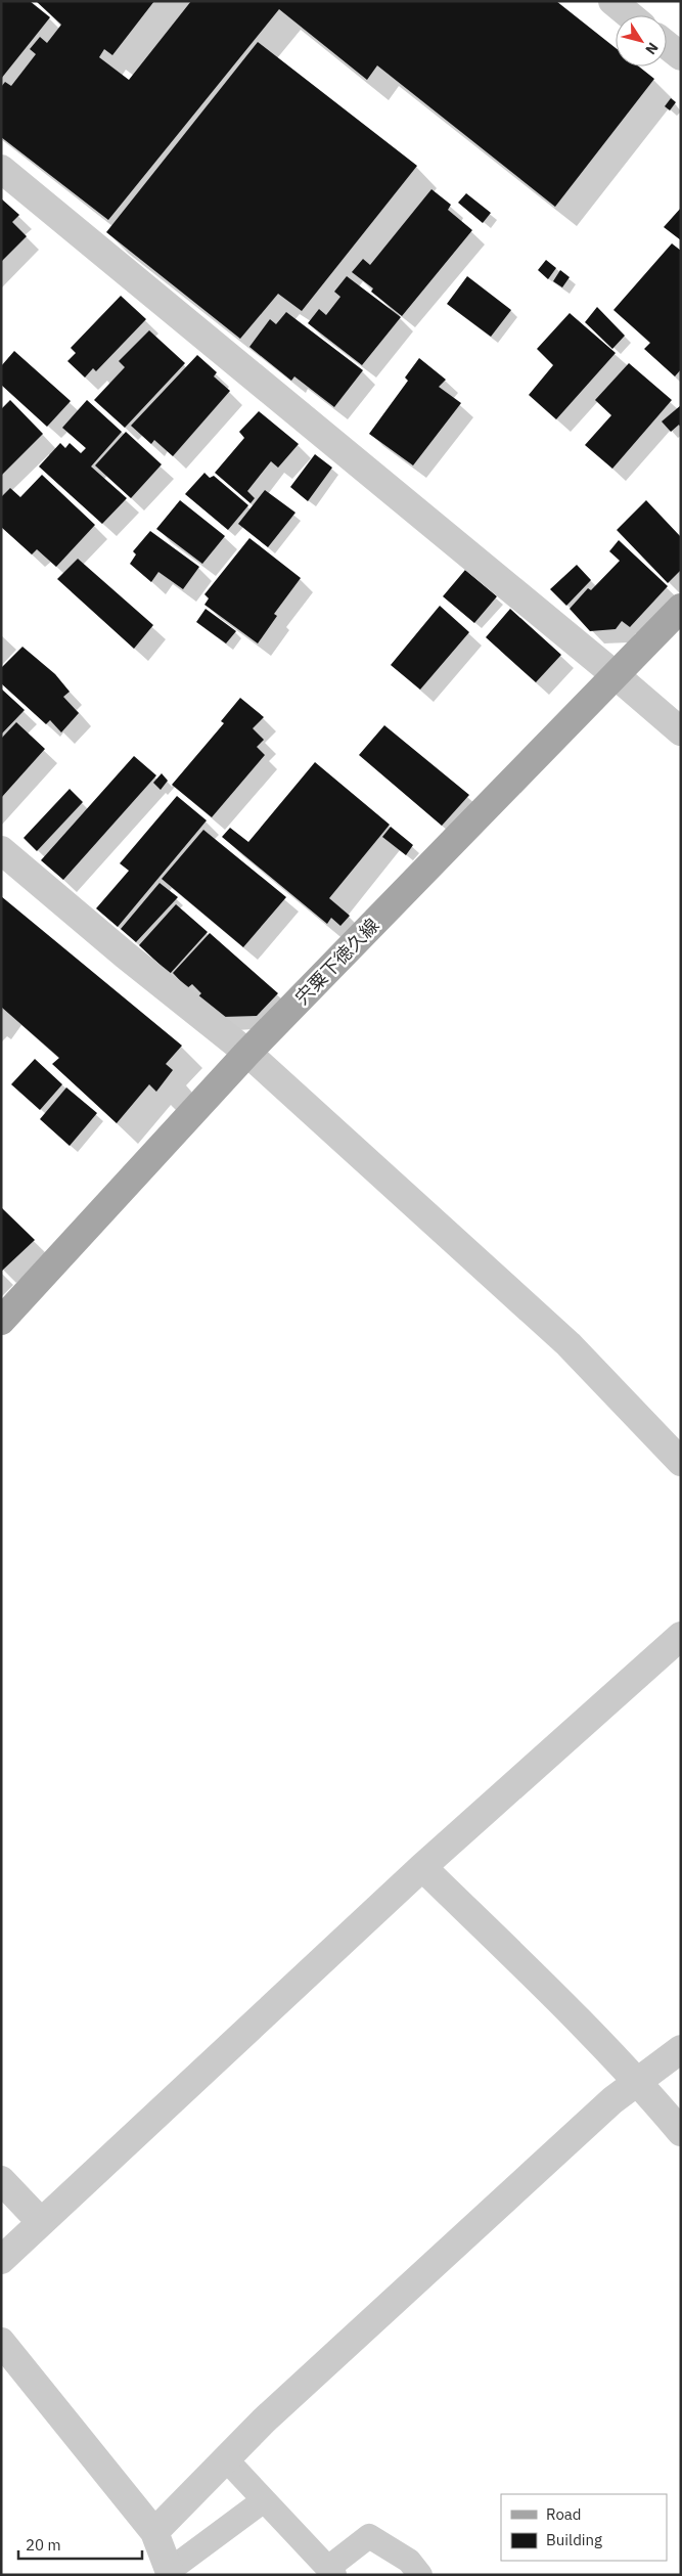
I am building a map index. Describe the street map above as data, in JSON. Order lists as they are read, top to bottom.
{
  "streets": {
    "main road": ["宍粟下徳久線"]
  },
  "legend": ["Road", "Building"],
  "scale_bar": "20 m",
  "north": "bottom right"
}
